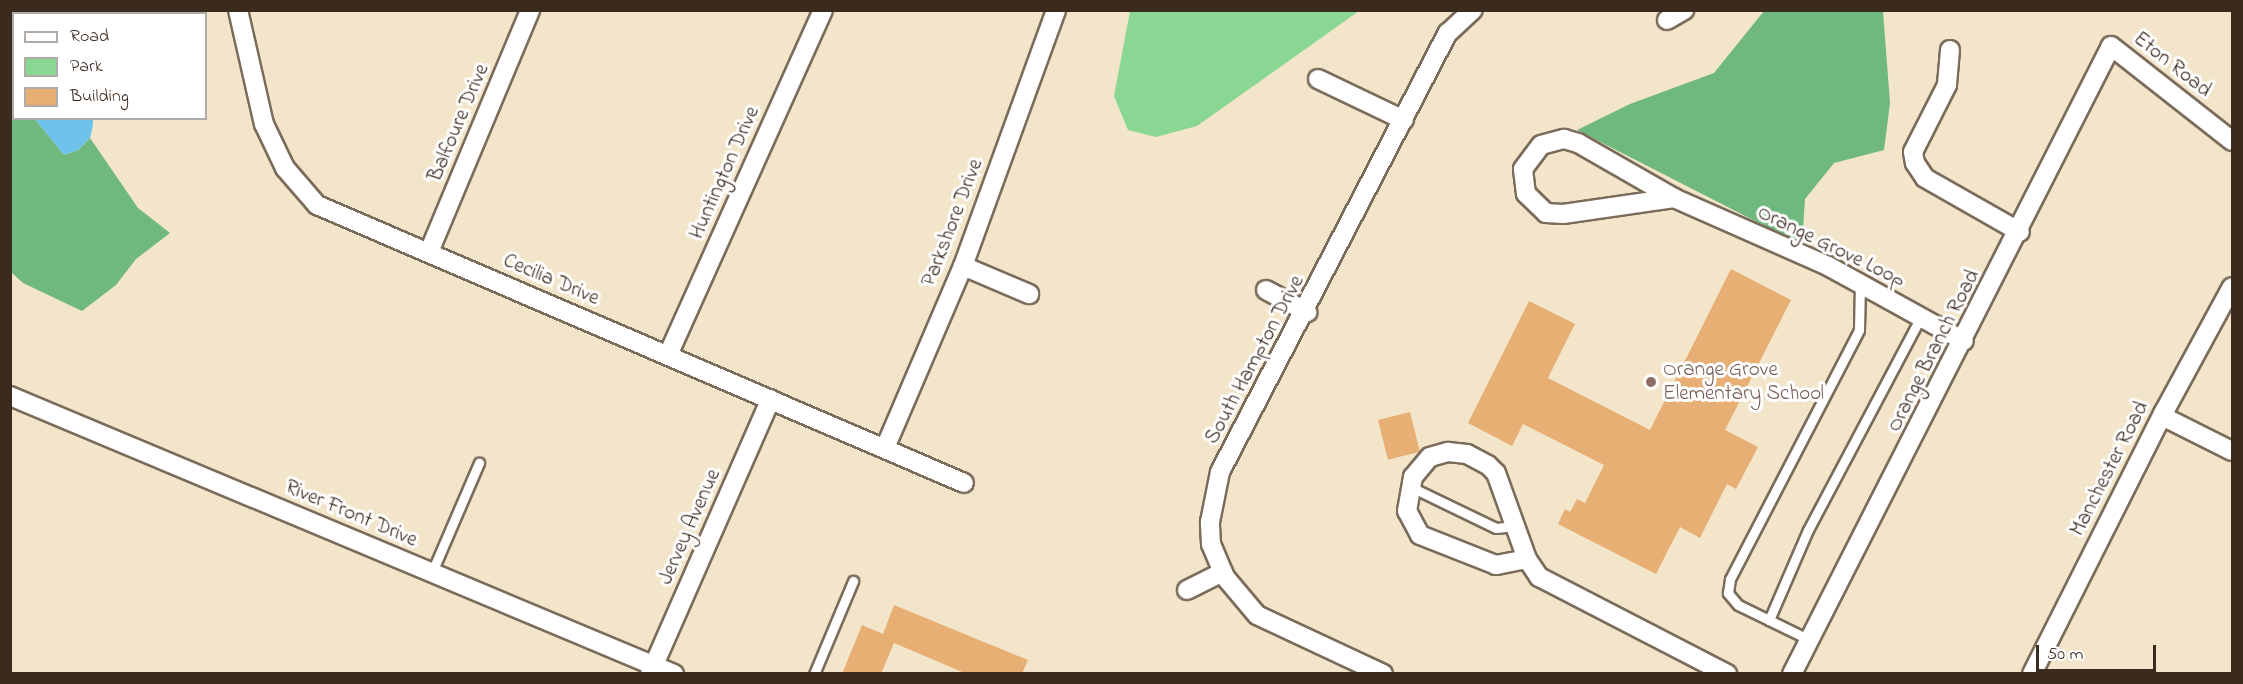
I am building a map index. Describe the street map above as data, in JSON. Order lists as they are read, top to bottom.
{
  "streets": {
    "street": [
      "Eton Road",
      "Balfoure Drive",
      "Huntington Drive",
      "Parkshore Drive",
      "Orange Grove Loop",
      "Cecilia Drive",
      "Orange Branch Road",
      "South Hampton Drive",
      "Manchester Road",
      "River Front Drive",
      "Jervey Avenue"
    ]
  },
  "crossings": [
    ["Eton Road", "Orange Branch Road"],
    ["Balfoure Drive", "Cecilia Drive"],
    ["Huntington Drive", "Cecilia Drive"],
    ["Parkshore Drive", "Cecilia Drive"],
    ["Orange Grove Loop", "Orange Branch Road"],
    ["Cecilia Drive", "Jervey Avenue"],
    ["River Front Drive", "Jervey Avenue"]
  ],
  "places": ["Orange Grove Elementary School"],
  "legend": ["Road", "Park", "Building"],
  "scale_bar": "50 m"
}
